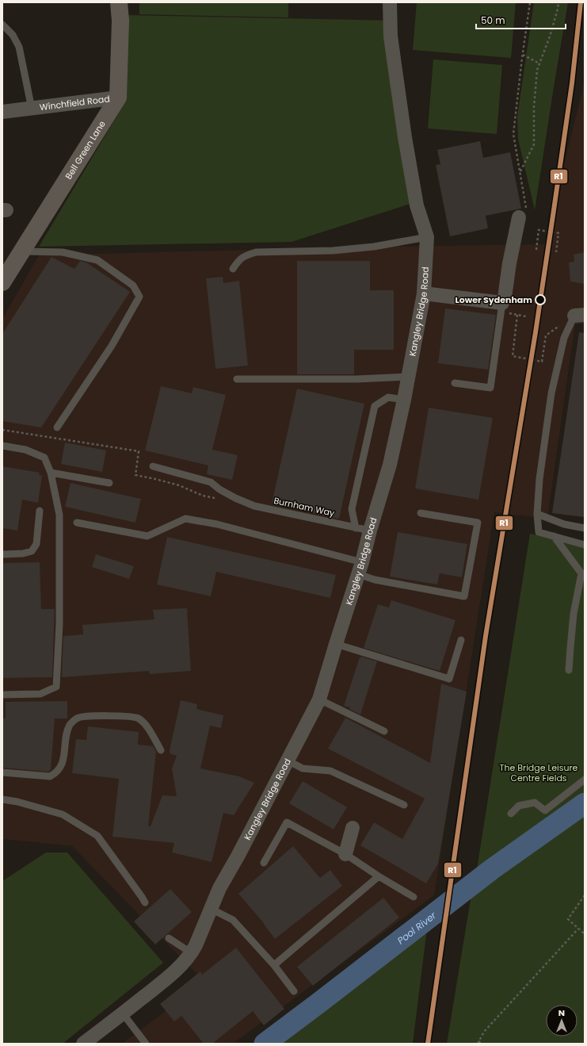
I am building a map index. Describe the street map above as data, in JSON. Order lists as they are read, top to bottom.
{
  "streets": {
    "street": ["Winchfield Road", "Bell Green Lane", "Kangley Bridge Road"],
    "lane": ["Burnham Way"]
  },
  "crossings": [
    ["Winchfield Road", "Bell Green Lane"],
    ["Kangley Bridge Road", "Burnham Way"]
  ],
  "water": ["Pool River"],
  "parks": ["The Bridge Leisure Centre Fields"],
  "places": ["Lower Sydenham"],
  "lines": ["transit line R1"],
  "scale_bar": "50 m",
  "north": "top"
}
